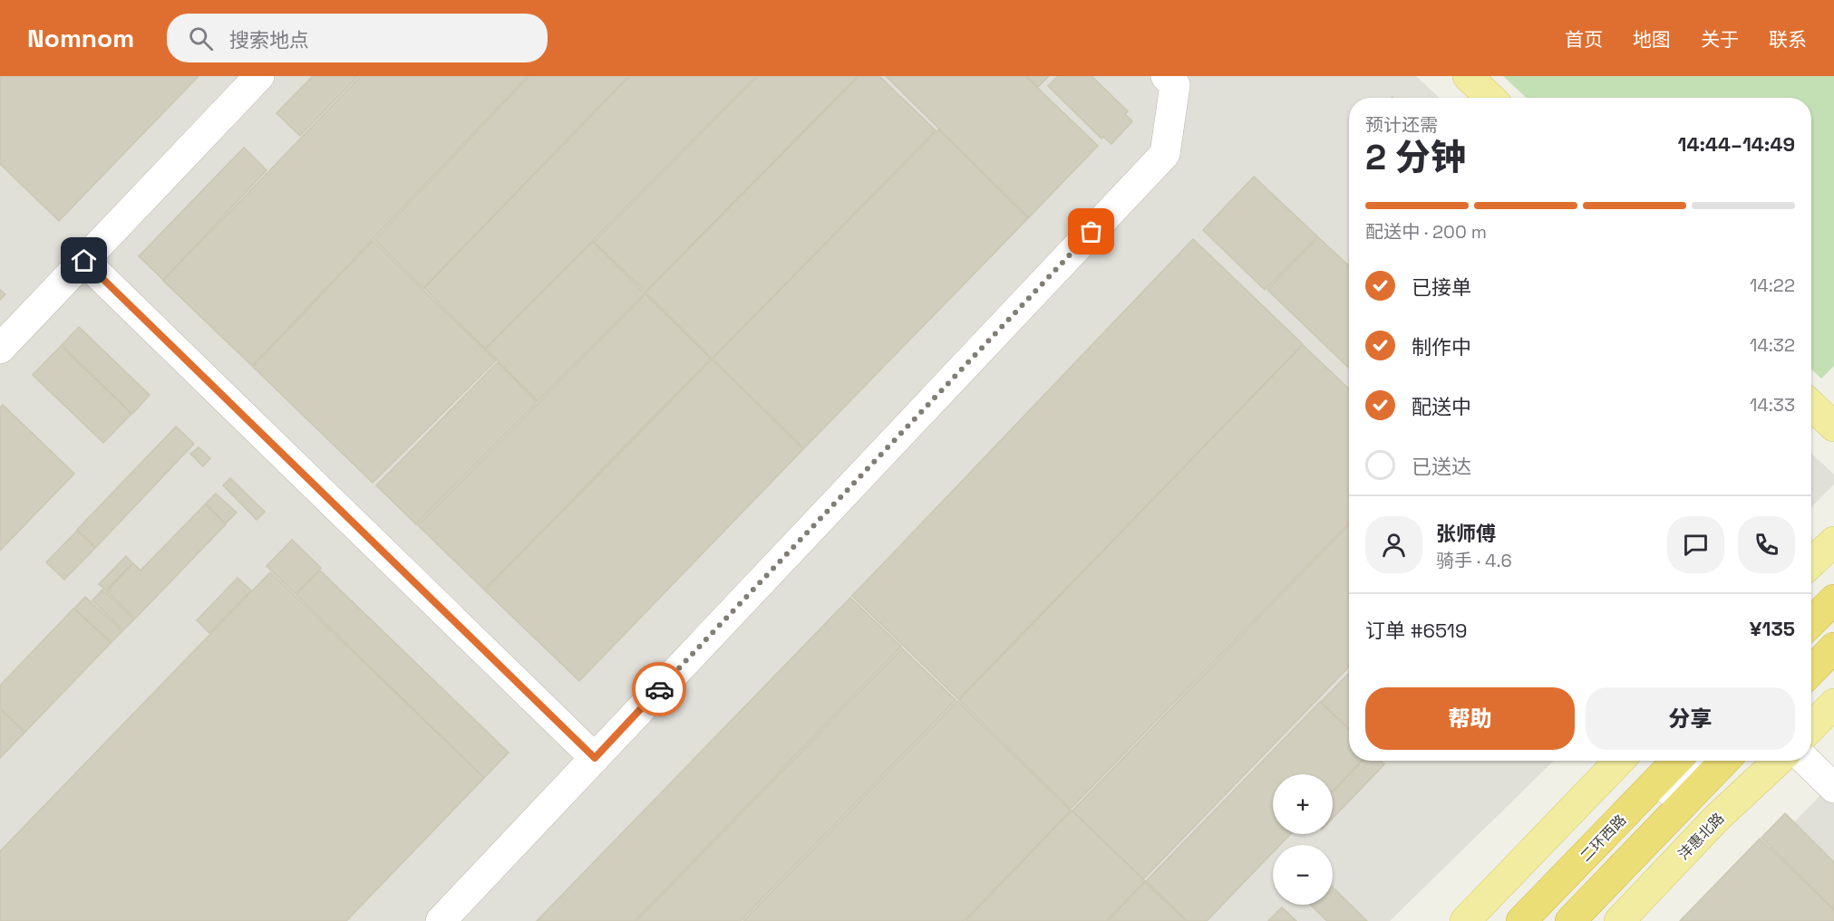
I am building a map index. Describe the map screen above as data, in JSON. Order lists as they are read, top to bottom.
{
  "streets": {
    "highway": ["二环西路"],
    "main road": ["沣惠北路"]
  },
  "page": {
    "header": "Nomnom",
    "search": "搜索地点",
    "nav": [
      "首页",
      "地图",
      "关于",
      "联系"
    ],
    "heading": ["2 分钟", "预计还需", "14:44–14:49"],
    "panel": [
      "张师傅",
      "骑手 · 4.6",
      "订单 #6519",
      "¥135"
    ],
    "bar": "配送中 · 200 m",
    "list": [
      ["已接单", "14:22"],
      ["制作中", "14:32"],
      ["配送中", "14:33"],
      "已送达"
    ],
    "buttons": ["帮助", "分享"],
    "map_buttons": ["+", "−"]
  }
}
